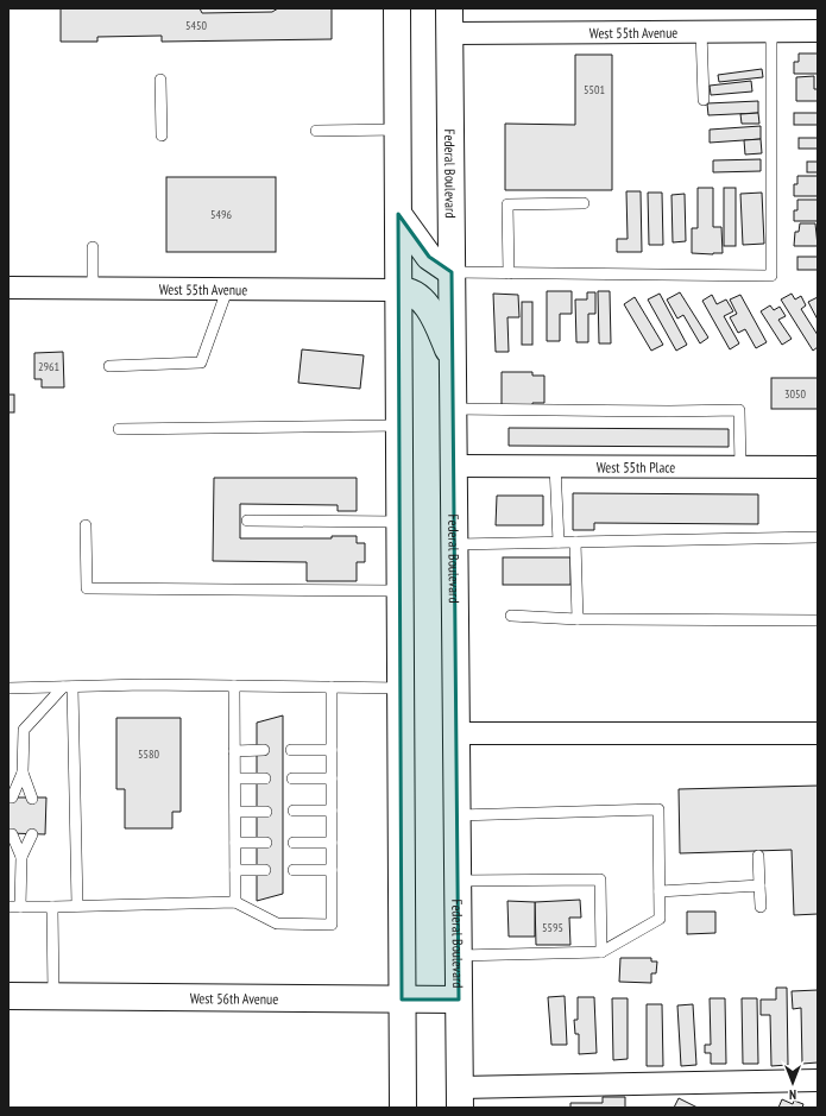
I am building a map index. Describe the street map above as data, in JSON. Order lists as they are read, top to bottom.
{
  "streets": {
    "main road": ["Federal Boulevard", "West 56th Avenue"],
    "street": ["West 55th Avenue", "West 55th Place"]
  },
  "crossings": [
    ["West 55th Avenue", "Federal Boulevard"],
    ["Federal Boulevard", "West 55th Place"],
    ["Federal Boulevard", "West 56th Avenue"]
  ],
  "house_numbers": [
    "5450",
    "5501",
    "5496",
    "2961",
    "3050",
    "5580",
    "5595"
  ],
  "north": "bottom"
}
